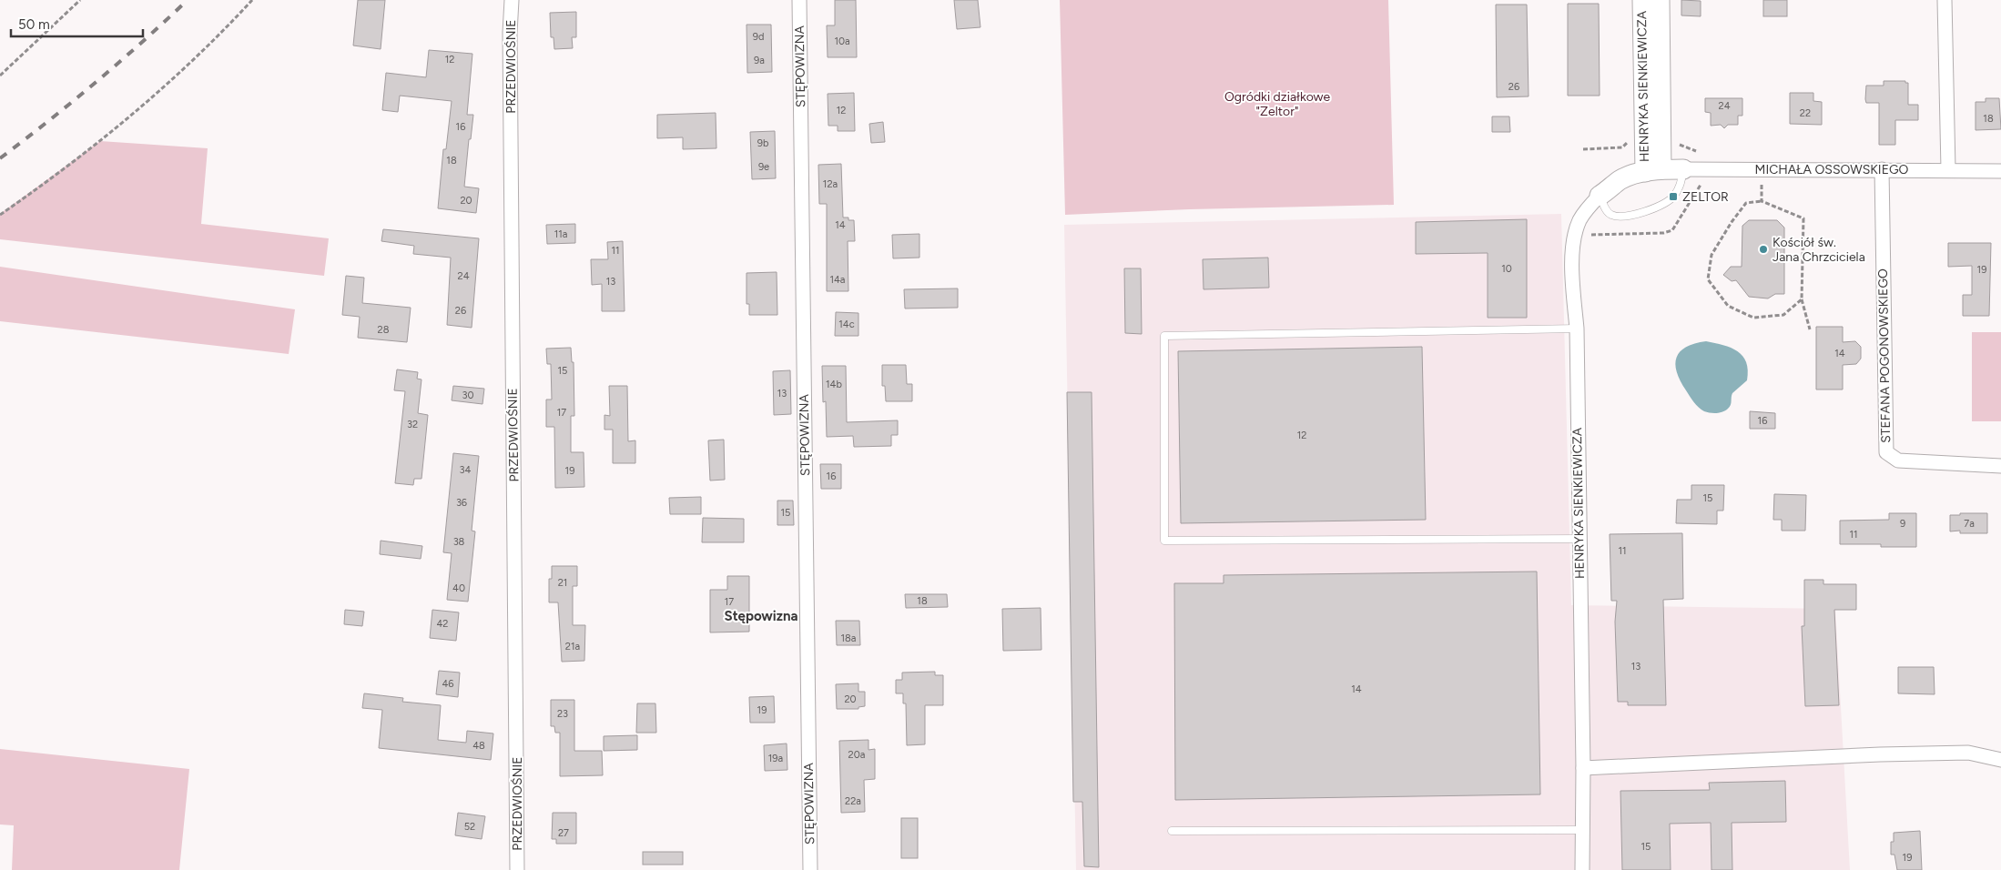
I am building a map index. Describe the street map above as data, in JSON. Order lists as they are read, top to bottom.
{
  "streets": {
    "street": [
      "PRZEDWIOŚNIE",
      "STĘPOWIZNA",
      "HENRYKA SIENKIEWICZA",
      "MICHAŁA OSSOWSKIEGO",
      "STEFANA POGONOWSKIEGO"
    ]
  },
  "crossings": [
    ["HENRYKA SIENKIEWICZA", "MICHAŁA OSSOWSKIEGO"],
    ["MICHAŁA OSSOWSKIEGO", "STEFANA POGONOWSKIEGO"]
  ],
  "districts": ["Stępowizna"],
  "parks": ["Ogródki działkowe \"Zeltor\""],
  "places": {
    "transit": ["ZELTOR"],
    "other": ["Kościół św. Jana Chrzciciela"]
  },
  "house_numbers": [
    "9d",
    "10a",
    "12",
    "9a",
    "26",
    "24",
    "12",
    "22",
    "18",
    "16",
    "9b",
    "18",
    "9e",
    "12a",
    "20",
    "14",
    "11a",
    "11",
    "10",
    "19",
    "24",
    "14a",
    "13",
    "26",
    "14c",
    "28",
    "14",
    "15",
    "14b",
    "13",
    "30",
    "17",
    "16",
    "32",
    "12",
    "34",
    "19",
    "16",
    "15",
    "36",
    "15",
    "9",
    "7a",
    "11",
    "38",
    "11",
    "21",
    "40",
    "18",
    "17",
    "42",
    "18a",
    "21a",
    "13",
    "46",
    "14",
    "20",
    "19",
    "23",
    "48",
    "20a",
    "19a",
    "22a",
    "52",
    "27",
    "15",
    "19"
  ],
  "scale_bar": "50 m"
}
